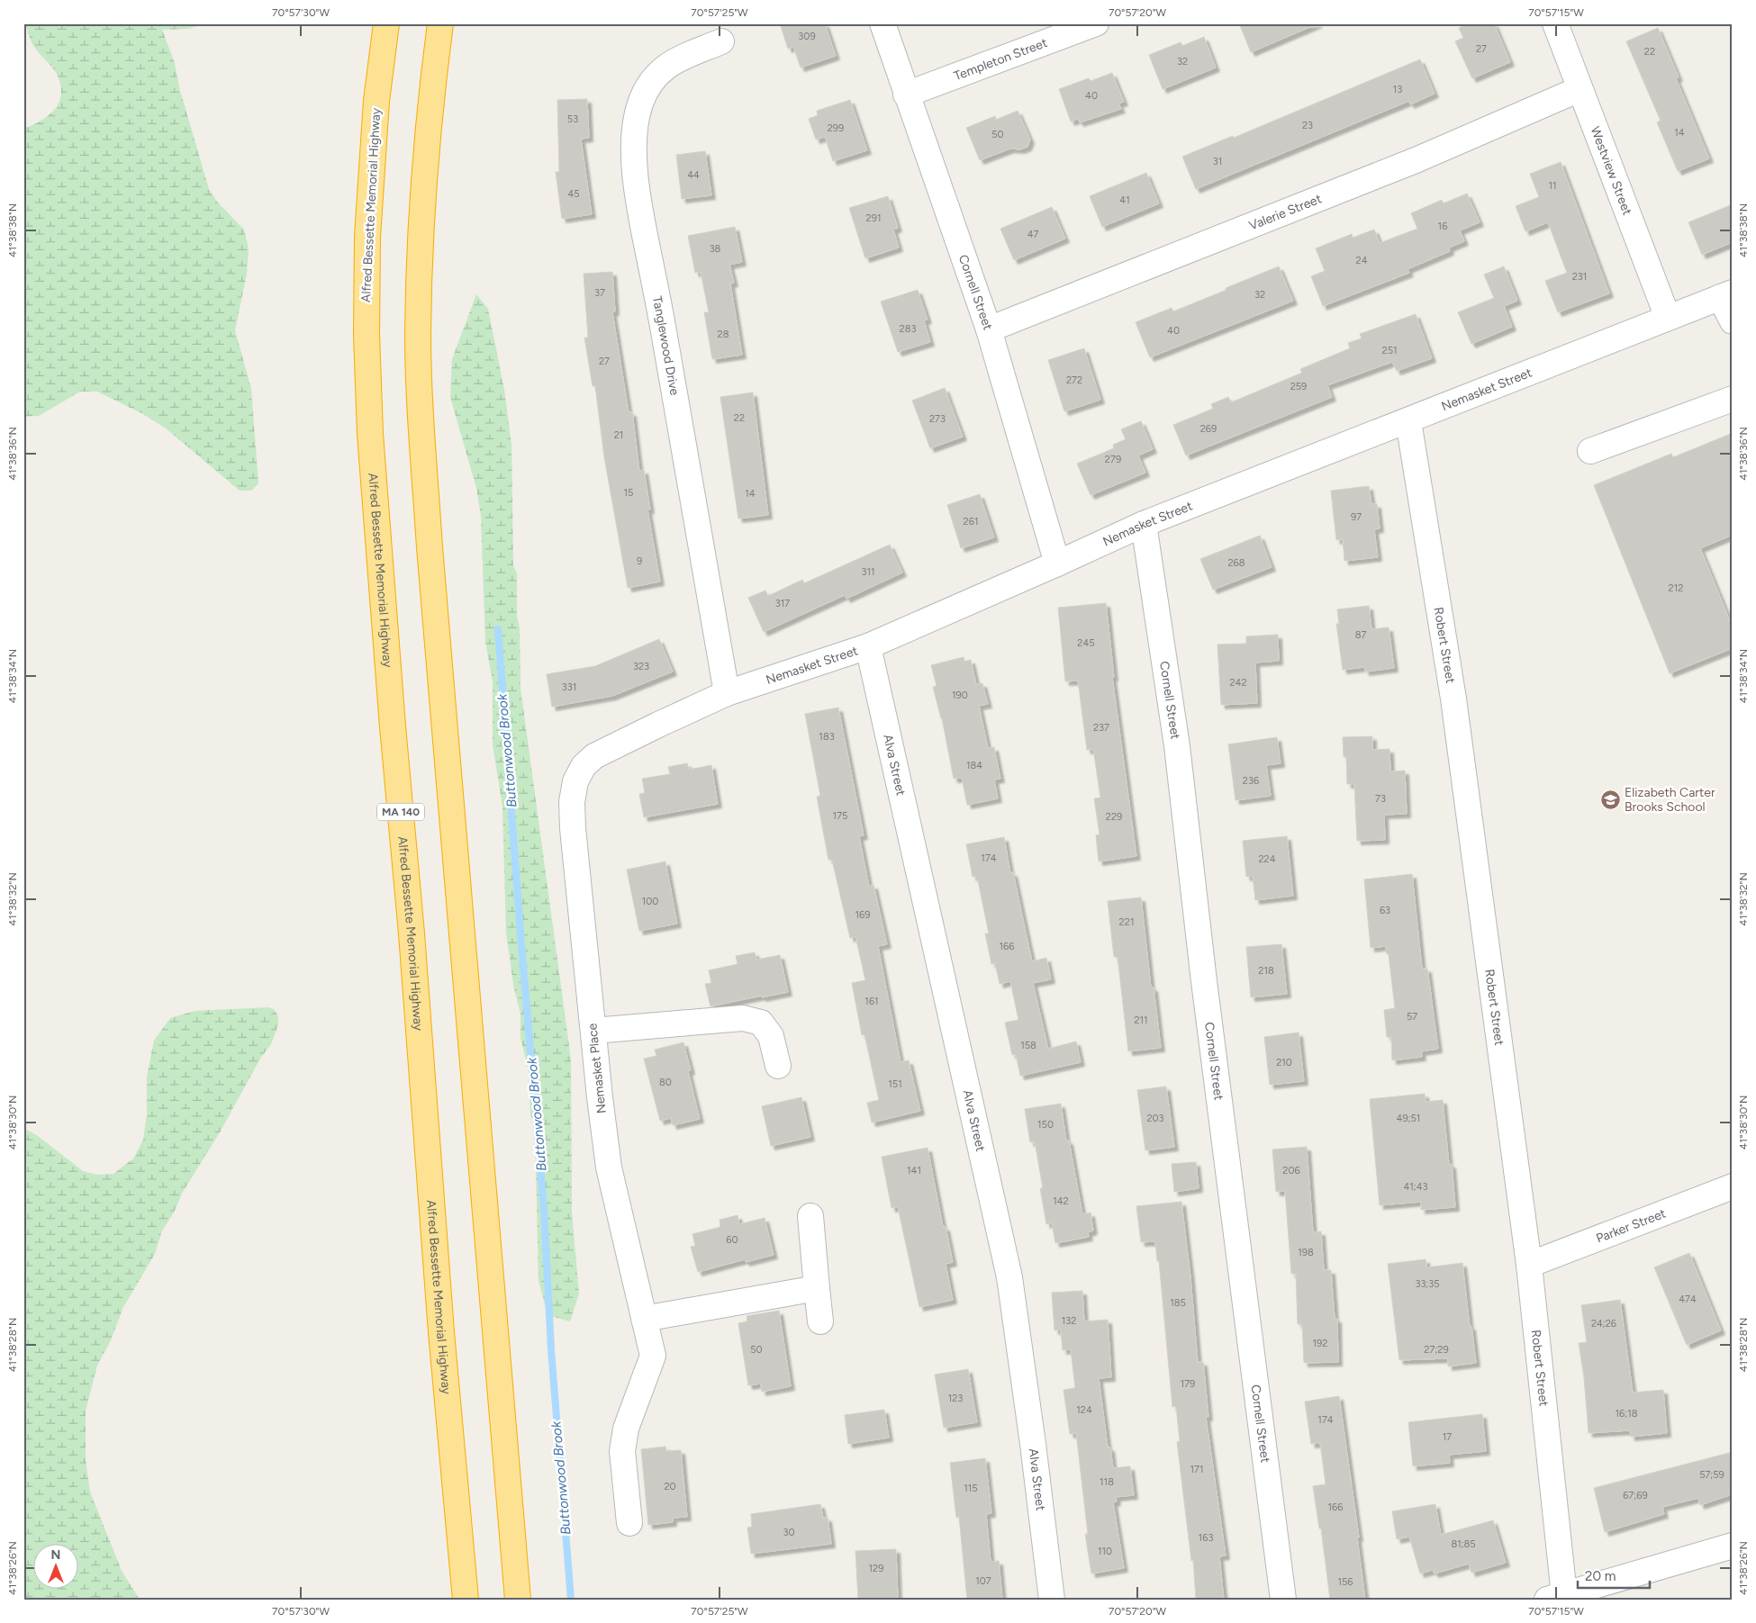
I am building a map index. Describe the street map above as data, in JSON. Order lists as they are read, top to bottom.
{
  "streets": {
    "highway": ["Alfred Bessette Memorial Highway", "MA 140"],
    "street": [
      "Templeton Street",
      "Westview Street",
      "Valerie Street",
      "Cornell Street",
      "Tanglewood Drive",
      "Nemasket Street",
      "Robert Street",
      "Alva Street",
      "Nemasket Place",
      "Parker Street"
    ]
  },
  "crossings": [
    ["Templeton Street", "Cornell Street"],
    ["Westview Street", "Valerie Street"],
    ["Westview Street", "Nemasket Street"],
    ["Valerie Street", "Cornell Street"],
    ["Cornell Street", "Nemasket Street"],
    ["Tanglewood Drive", "Nemasket Street"],
    ["Nemasket Street", "Robert Street"],
    ["Nemasket Street", "Alva Street"],
    ["Nemasket Street", "Nemasket Place"],
    ["Robert Street", "Parker Street"]
  ],
  "water": ["Buttonwood Brook"],
  "places": {
    "school or university": ["Elizabeth Carter Brooks School"]
  },
  "house_numbers": [
    "309",
    "27",
    "22",
    "32",
    "13",
    "40",
    "53",
    "23",
    "299",
    "14",
    "50",
    "31",
    "44",
    "11",
    "45",
    "41",
    "291",
    "16",
    "47",
    "38",
    "24",
    "231",
    "37",
    "32",
    "283",
    "40",
    "28",
    "251",
    "27",
    "272",
    "259",
    "22",
    "273",
    "269",
    "21",
    "279",
    "15",
    "14",
    "97",
    "261",
    "9",
    "268",
    "311",
    "212",
    "317",
    "87",
    "245",
    "323",
    "242",
    "331",
    "190",
    "237",
    "183",
    "184",
    "236",
    "73",
    "175",
    "229",
    "174",
    "224",
    "100",
    "63",
    "169",
    "221",
    "166",
    "218",
    "161",
    "57",
    "211",
    "158",
    "210",
    "80",
    "151",
    "203",
    "49;51",
    "150",
    "141",
    "206",
    "41;43",
    "142",
    "60",
    "198",
    "33;35",
    "474",
    "185",
    "132",
    "24;26",
    "192",
    "50",
    "27;29",
    "179",
    "123",
    "124",
    "16;18",
    "174",
    "17",
    "171",
    "57;59",
    "118",
    "20",
    "115",
    "67;69",
    "166",
    "30",
    "163",
    "81;85",
    "110",
    "129",
    "107",
    "156"
  ],
  "scale_bar": "20 m",
  "north": "top",
  "coordinates": [
    "70°57'30\"W",
    "70°57'25\"W",
    "70°57'20\"W",
    "70°57'15\"W",
    "41°38'38\"N",
    "41°38'36\"N",
    "41°38'34\"N",
    "41°38'32\"N",
    "41°38'30\"N",
    "41°38'28\"N",
    "41°38'26\"N"
  ]
}
